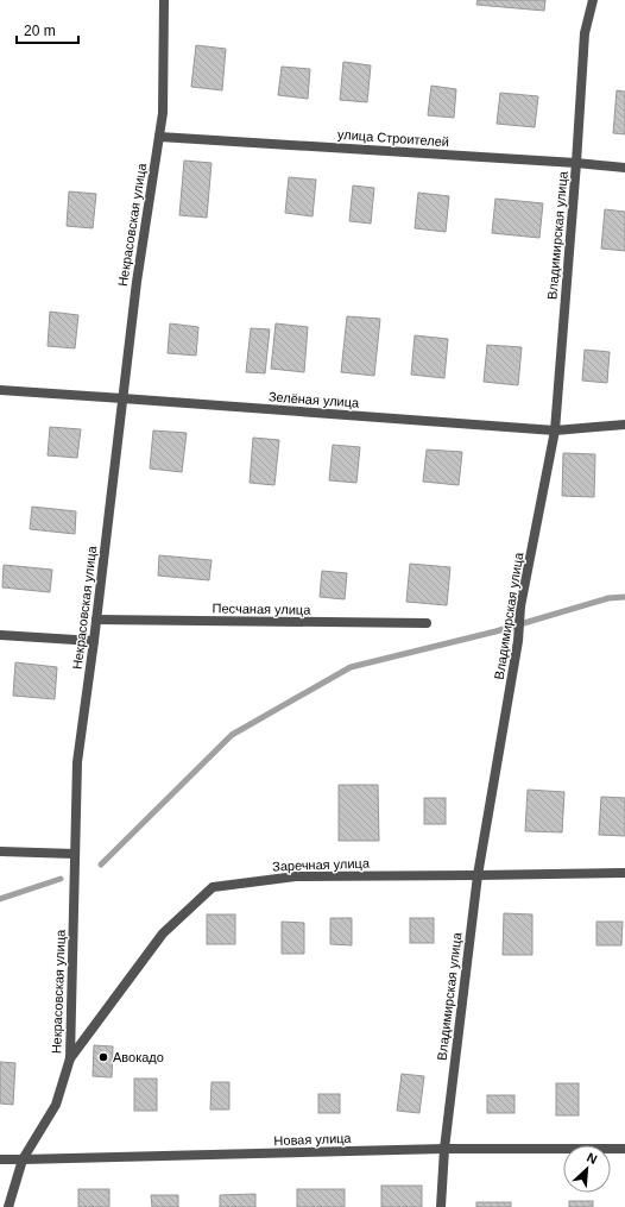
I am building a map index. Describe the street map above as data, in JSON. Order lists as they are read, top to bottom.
{
  "streets": {
    "street": [
      "улица Строителей",
      "Некрасовская улица",
      "Владимирская улица",
      "Зелёная улица",
      "Песчаная улица",
      "Заречная улица",
      "Новая улица"
    ]
  },
  "crossings": [
    ["улица Строителей", "Некрасовская улица"],
    ["улица Строителей", "Владимирская улица"],
    ["Некрасовская улица", "Зелёная улица"],
    ["Некрасовская улица", "Песчаная улица"],
    ["Некрасовская улица", "Заречная улица"],
    ["Некрасовская улица", "Новая улица"],
    ["Владимирская улица", "Зелёная улица"],
    ["Владимирская улица", "Заречная улица"],
    ["Владимирская улица", "Новая улица"]
  ],
  "places": ["Авокадо"],
  "scale_bar": "20 m",
  "north": "top right"
}
